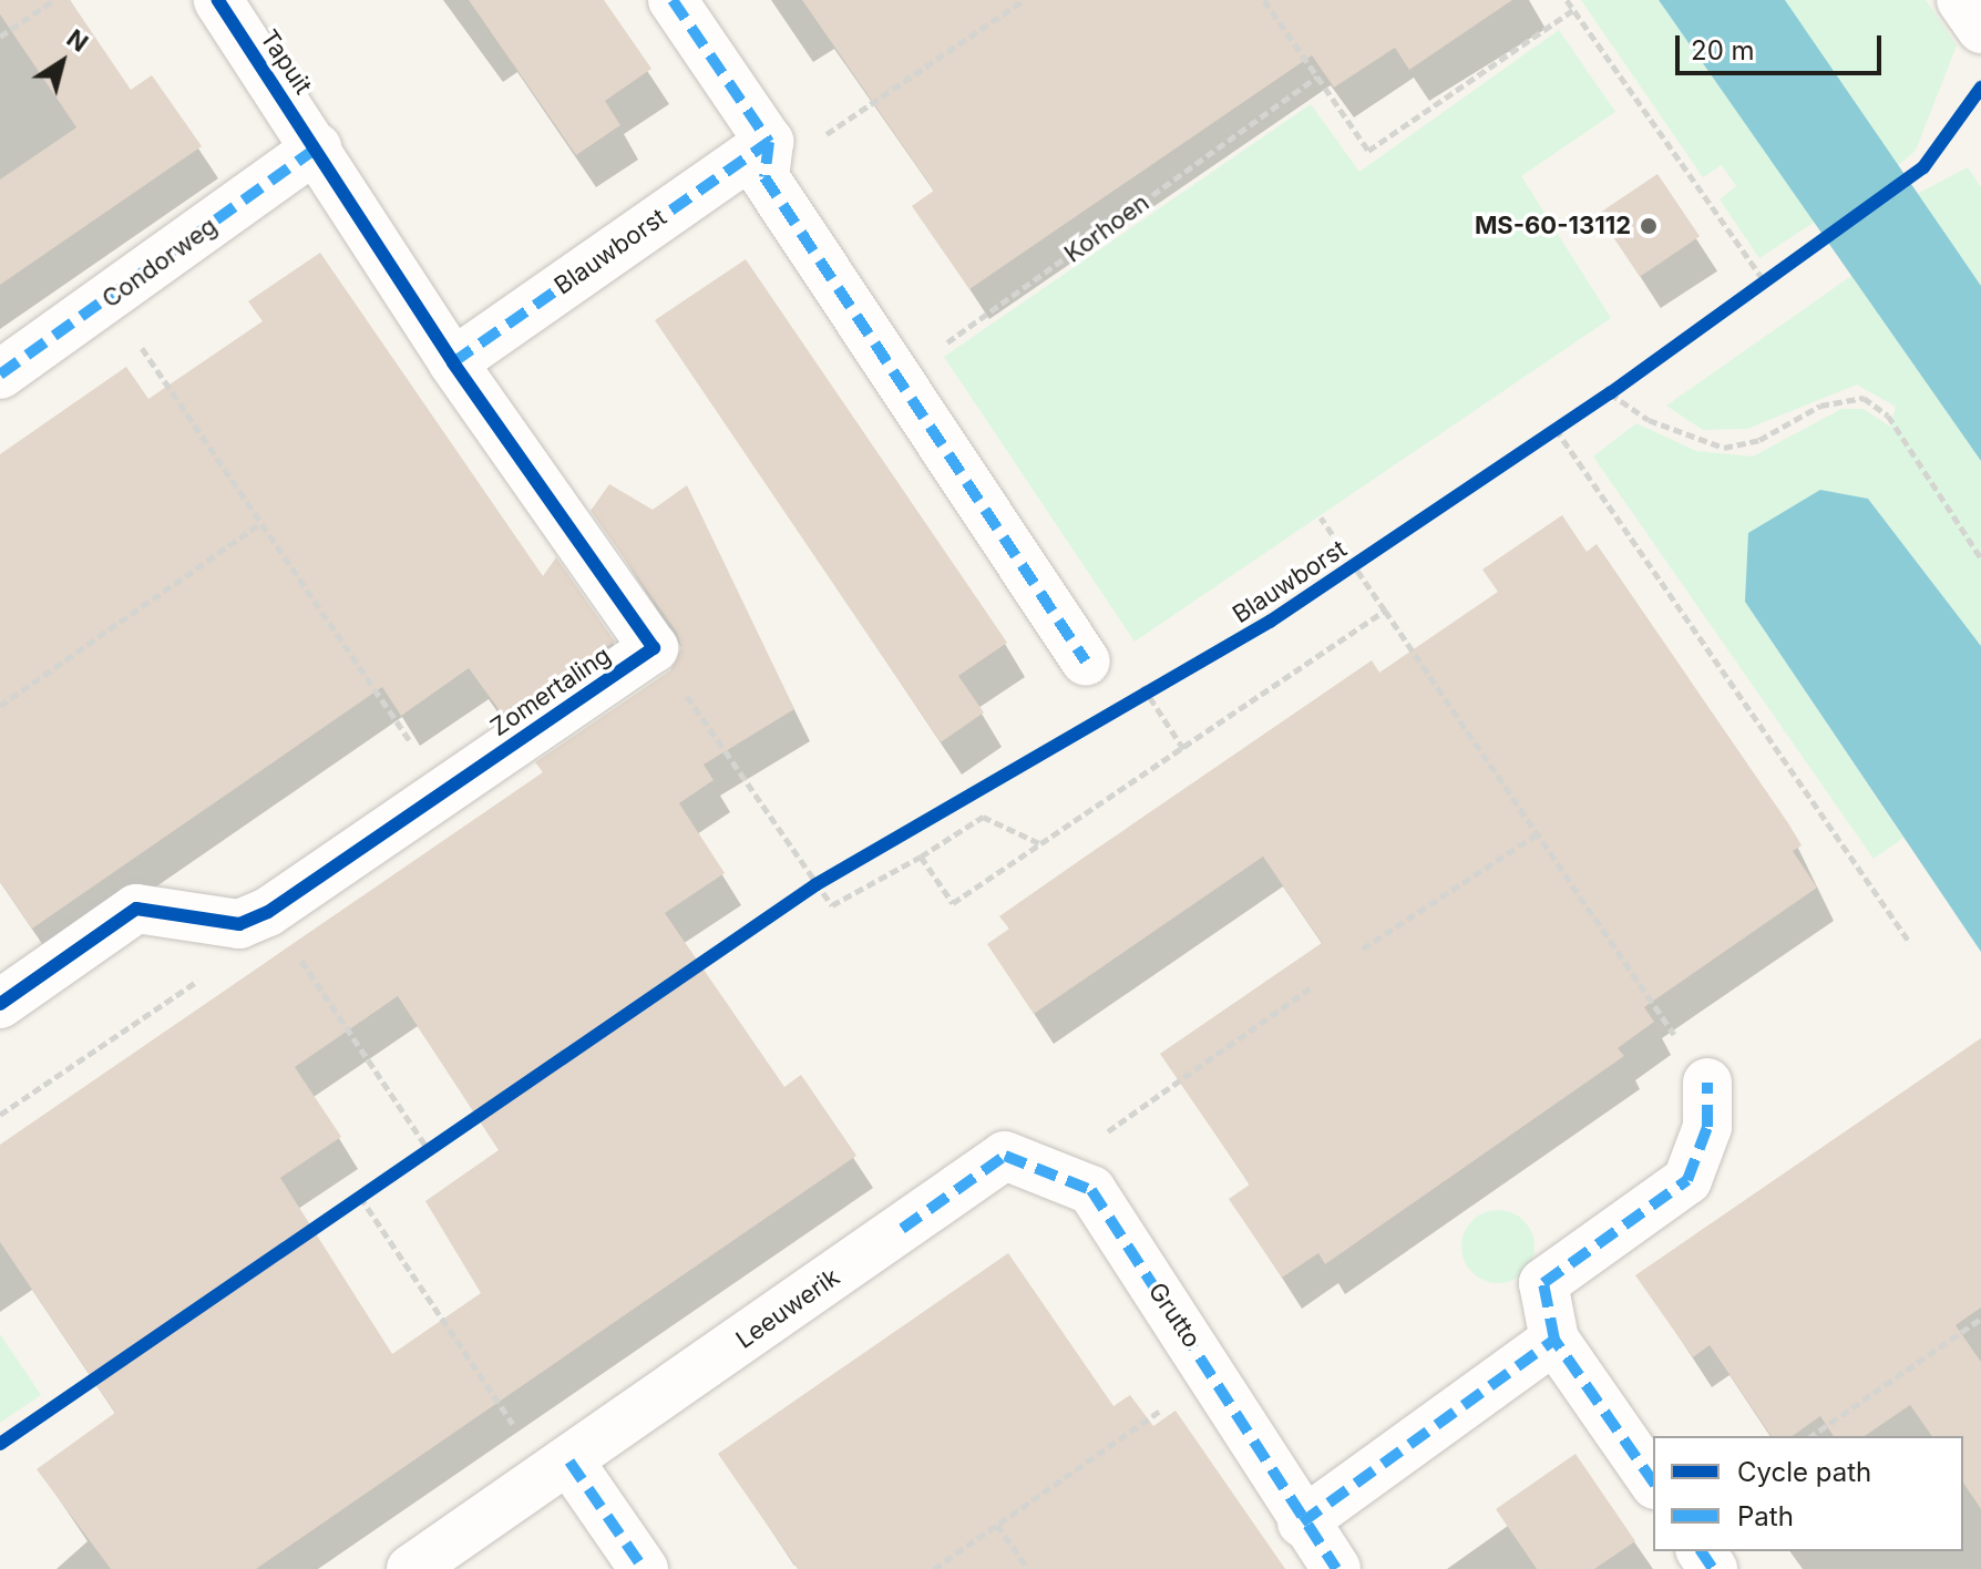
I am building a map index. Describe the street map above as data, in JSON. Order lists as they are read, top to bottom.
{
  "streets": {
    "street": [
      "Tapuit",
      "Blauwborst",
      "Condorweg",
      "Zomertaling",
      "Leeuwerik",
      "Grutto"
    ],
    "path": ["Korhoen"]
  },
  "crossings": [
    ["Tapuit", "Condorweg"],
    ["Leeuwerik", "Grutto"]
  ],
  "places": ["MS-60-13112"],
  "legend": ["Cycle path", "Path"],
  "scale_bar": "20 m",
  "north": "top right"
}
